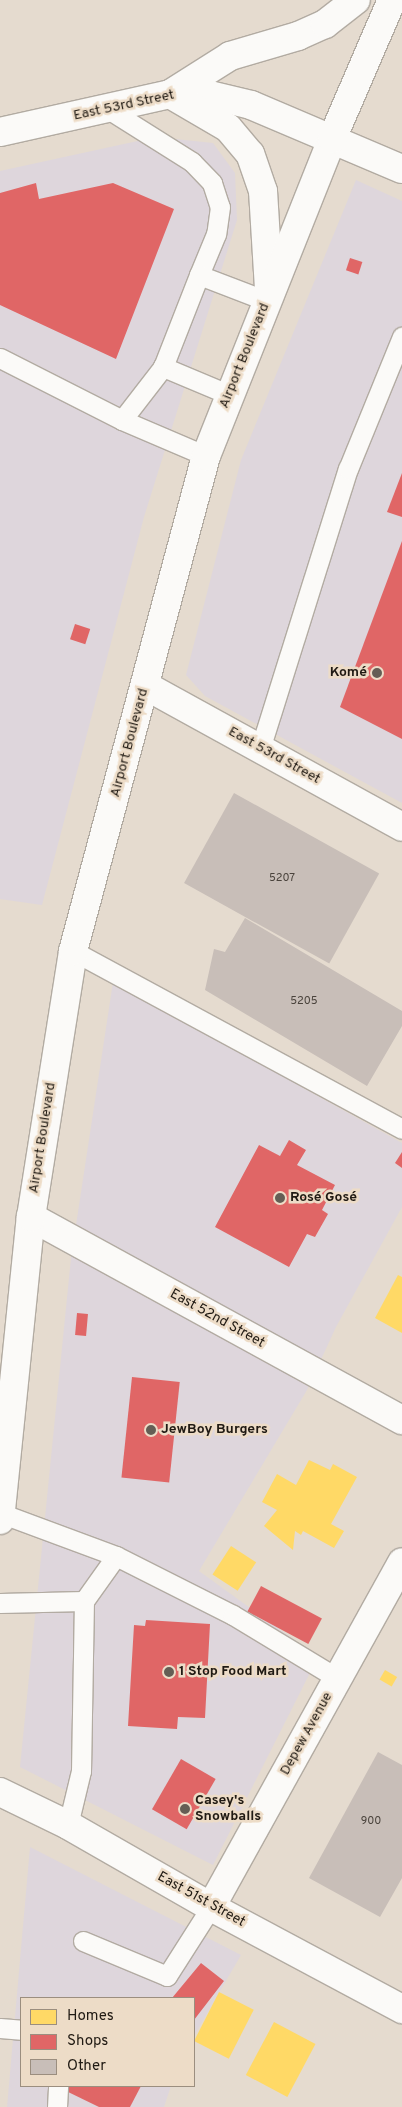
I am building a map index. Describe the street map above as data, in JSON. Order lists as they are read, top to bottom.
{
  "streets": {
    "main road": [
      "East 53rd Street",
      "Airport Boulevard",
      "East 52nd Street",
      "Depew Avenue",
      "East 51st Street"
    ]
  },
  "crossings": [
    ["East 53rd Street", "Airport Boulevard"],
    ["Airport Boulevard", "East 52nd Street"],
    ["Depew Avenue", "East 51st Street"]
  ],
  "places": [
    "Komé",
    "Rosé Gosé",
    "JewBoy Burgers",
    "1 Stop Food Mart",
    "Casey's Snowballs"
  ],
  "house_numbers": ["5207", "5205", "900"],
  "legend": ["Homes", "Shops", "Other"]
}
